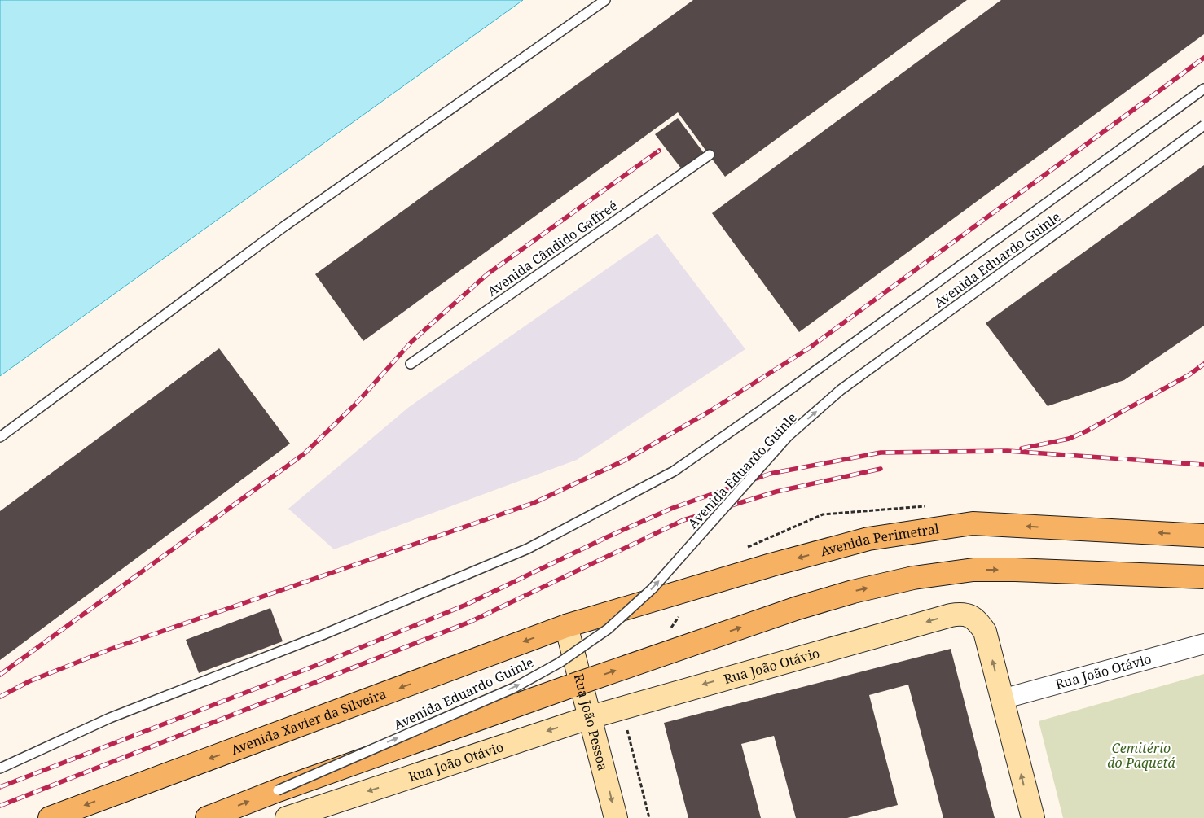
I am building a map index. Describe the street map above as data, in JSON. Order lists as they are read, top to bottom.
{
  "streets": {
    "main road": ["Avenida Perimetral", "Avenida Xavier da Silveira"],
    "street": ["Rua João Otávio", "Rua João Pessoa"],
    "lane": ["Avenida Cândido Gaffreé", "Avenida Eduardo Guinle"]
  },
  "crossings": [
    ["Avenida Perimetral", "Avenida Xavier da Silveira"],
    ["Avenida Perimetral", "Rua João Pessoa"],
    ["Rua João Otávio", "Rua João Pessoa"],
    ["Avenida Xavier da Silveira", "Rua João Pessoa"]
  ],
  "one_way": ["Rua João Otávio", "Rua João Pessoa"],
  "parks": ["Cemitério do Paquetá"]
}
